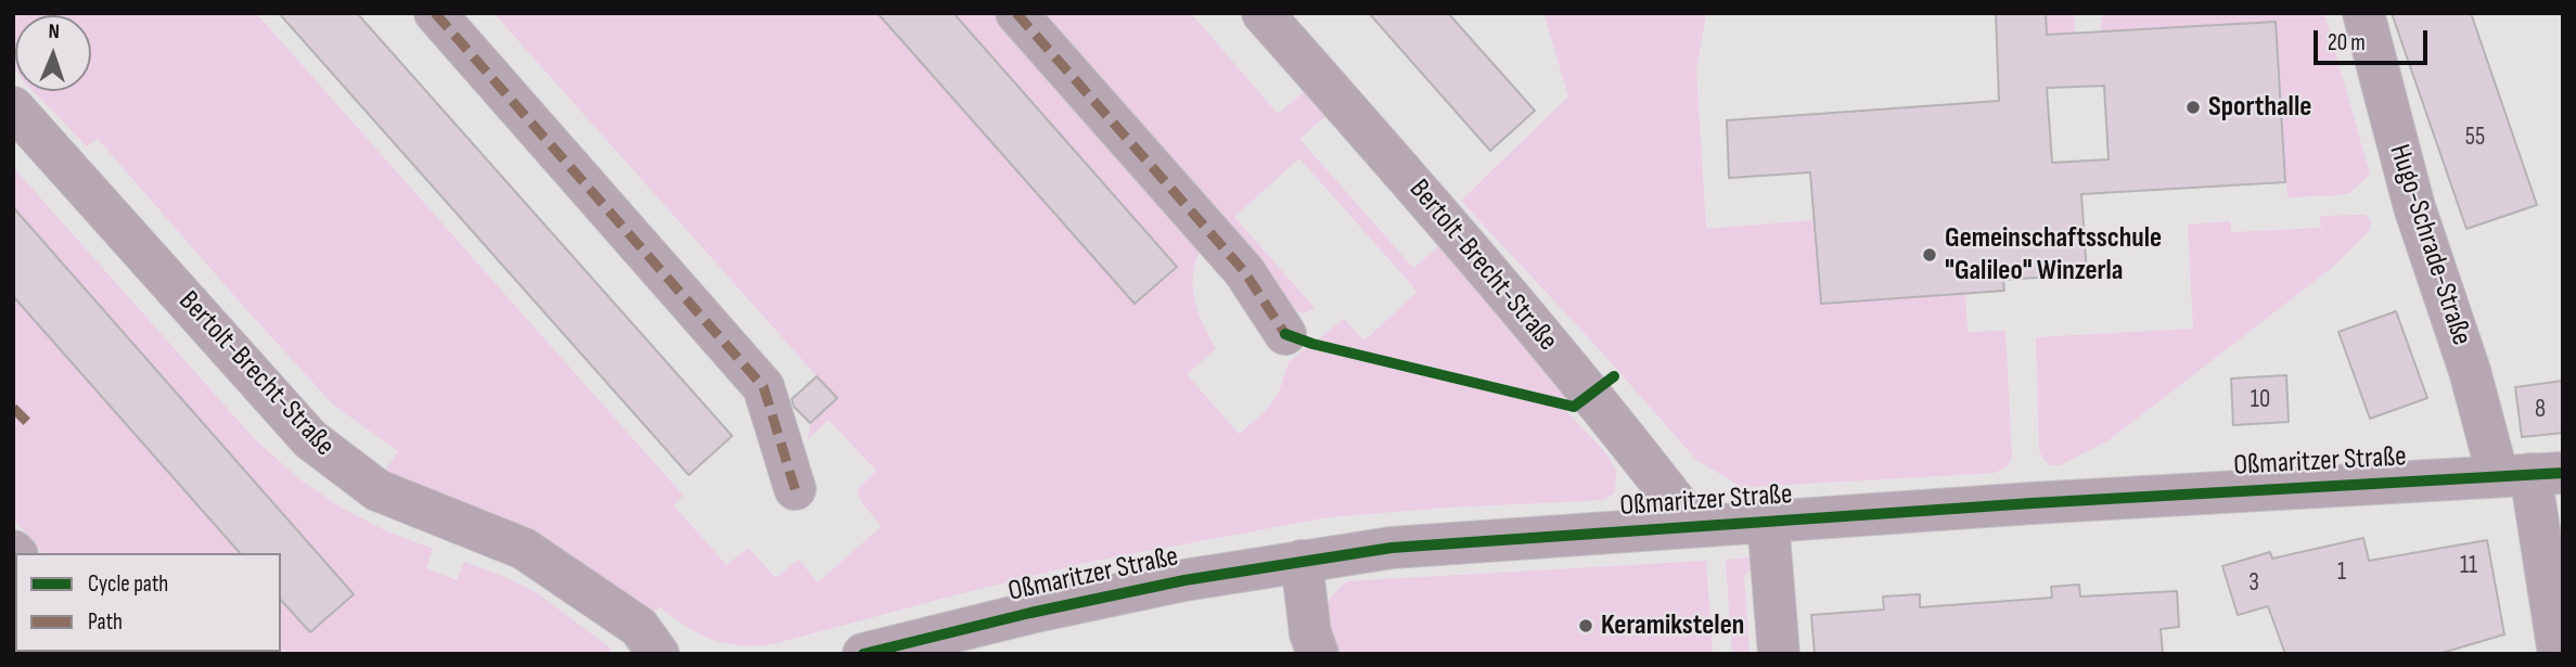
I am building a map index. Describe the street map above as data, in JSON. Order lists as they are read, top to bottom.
{
  "streets": {
    "street": ["Hugo-Schrade-Straße", "Bertolt-Brecht-Straße", "Oßmaritzer Straße"]
  },
  "crossings": [
    ["Hugo-Schrade-Straße", "Oßmaritzer Straße"],
    ["Bertolt-Brecht-Straße", "Oßmaritzer Straße"]
  ],
  "places": ["Sporthalle", "Gemeinschaftsschule \"Galileo\" Winzerla", "Keramikstelen"],
  "house_numbers": [
    "55",
    "10",
    "8",
    "11",
    "1",
    "3"
  ],
  "legend": ["Cycle path", "Path"],
  "scale_bar": "20 m",
  "north": "top"
}
